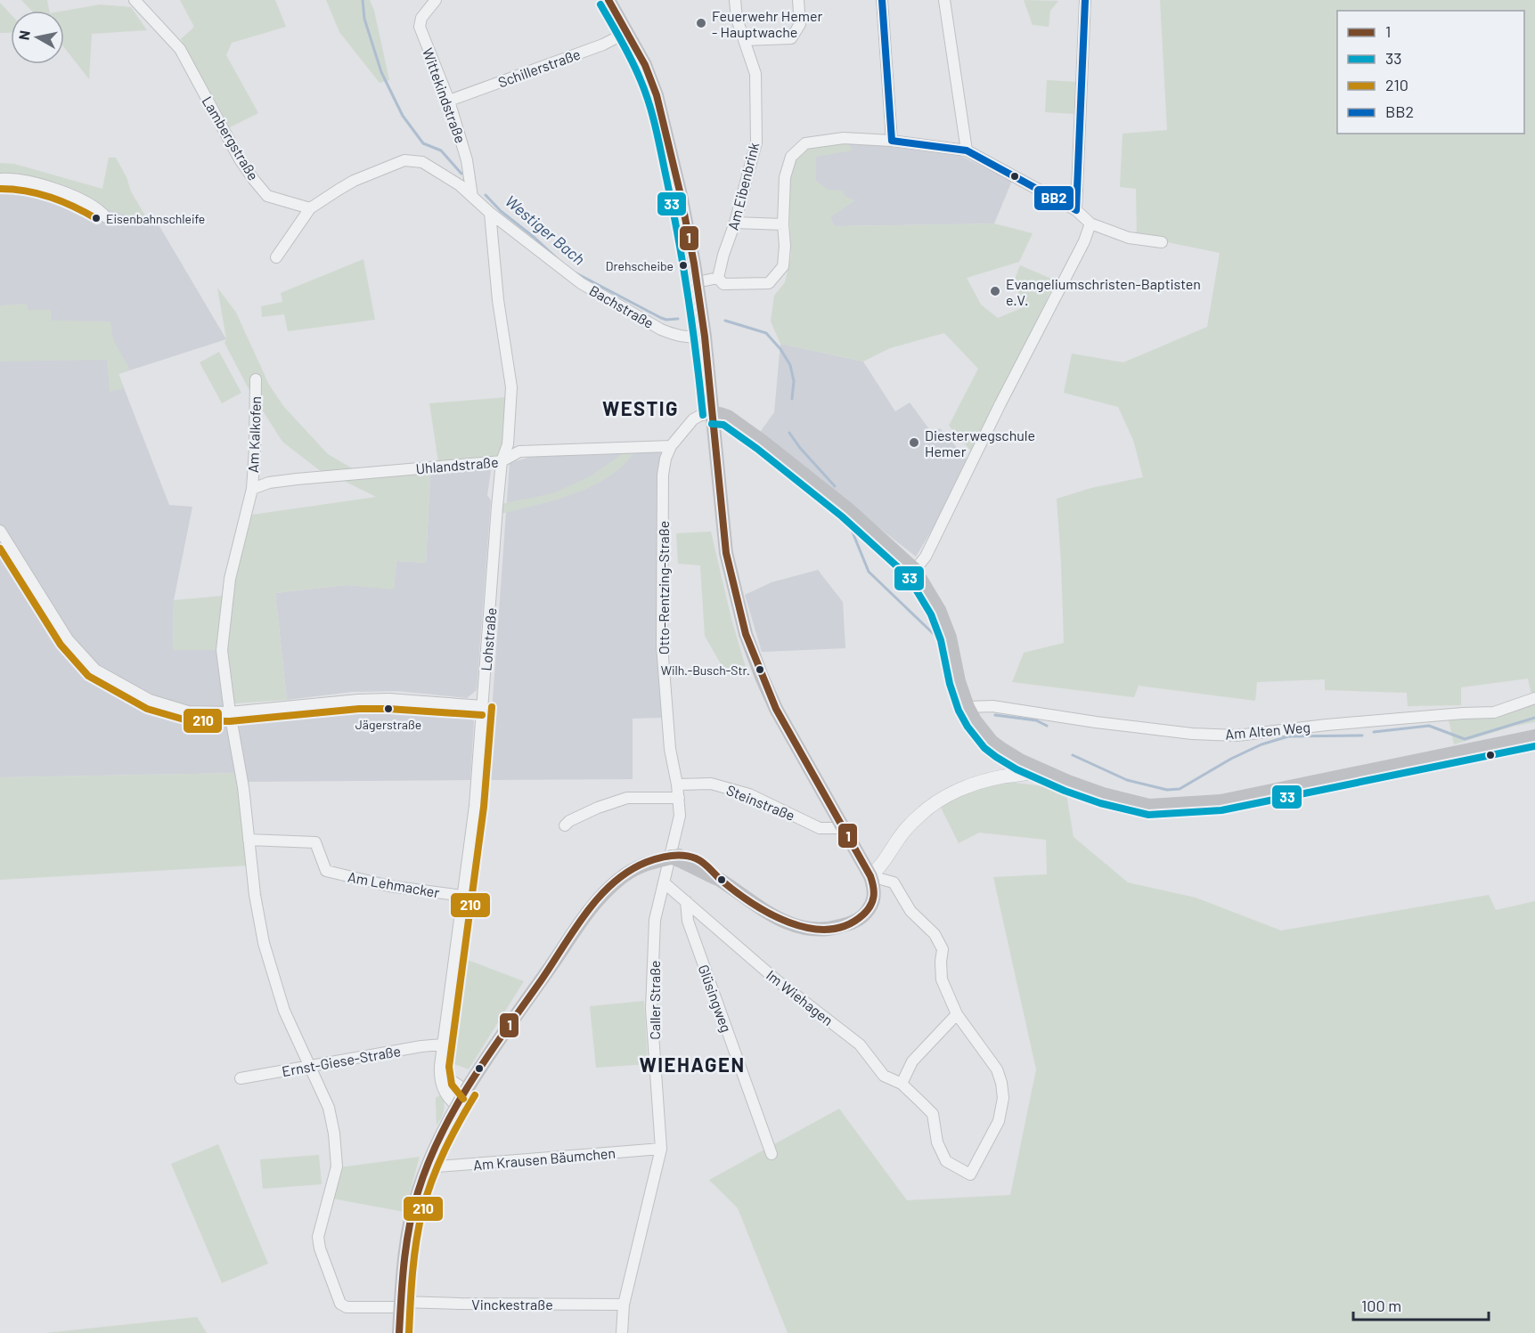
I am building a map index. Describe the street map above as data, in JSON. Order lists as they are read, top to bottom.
{
  "streets": {
    "street": [
      "Schillerstraße",
      "Wittekindstraße",
      "Lambergstraße",
      "Am Eibenbrink",
      "Bachstraße",
      "Am Kalkofen",
      "Uhlandstraße",
      "Otto-Rentzing-Straße",
      "Lohstraße",
      "Am Alten Weg",
      "Steinstraße",
      "Am Lehmacker",
      "Im Wiehagen",
      "Glüsingweg",
      "Caller Straße",
      "Ernst-Giese-Straße",
      "Am Krausen Bäumchen",
      "Vinckestraße"
    ]
  },
  "crossings": [
    ["Schillerstraße", "Wittekindstraße"],
    ["Wittekindstraße", "Bachstraße"],
    ["Bachstraße", "Lohstraße"],
    ["Am Kalkofen", "Uhlandstraße"],
    ["Uhlandstraße", "Otto-Rentzing-Straße"],
    ["Uhlandstraße", "Lohstraße"],
    ["Otto-Rentzing-Straße", "Steinstraße"],
    ["Otto-Rentzing-Straße", "Caller Straße"],
    ["Lohstraße", "Am Lehmacker"],
    ["Lohstraße", "Ernst-Giese-Straße"],
    ["Im Wiehagen", "Glüsingweg"],
    ["Im Wiehagen", "Caller Straße"],
    ["Caller Straße", "Am Krausen Bäumchen"],
    ["Caller Straße", "Vinckestraße"]
  ],
  "districts": ["WESTIG", "WIEHAGEN"],
  "water": ["Westiger Bach"],
  "places": [
    "Feuerwehr Hemer - Hauptwache",
    "Eisenbahnschleife",
    "Drehscheibe",
    "Evangeliumschristen-Baptisten e.V.",
    "Diesterwegschule Hemer",
    "Wilh.-Busch-Str.",
    "Jägerstraße"
  ],
  "lines": [
    "transit line 1",
    "transit line BB2",
    "transit line 33",
    "transit line 210"
  ],
  "legend": [
    "1",
    "33",
    "210",
    "BB2"
  ],
  "scale_bar": "100 m",
  "north": "left"
}
